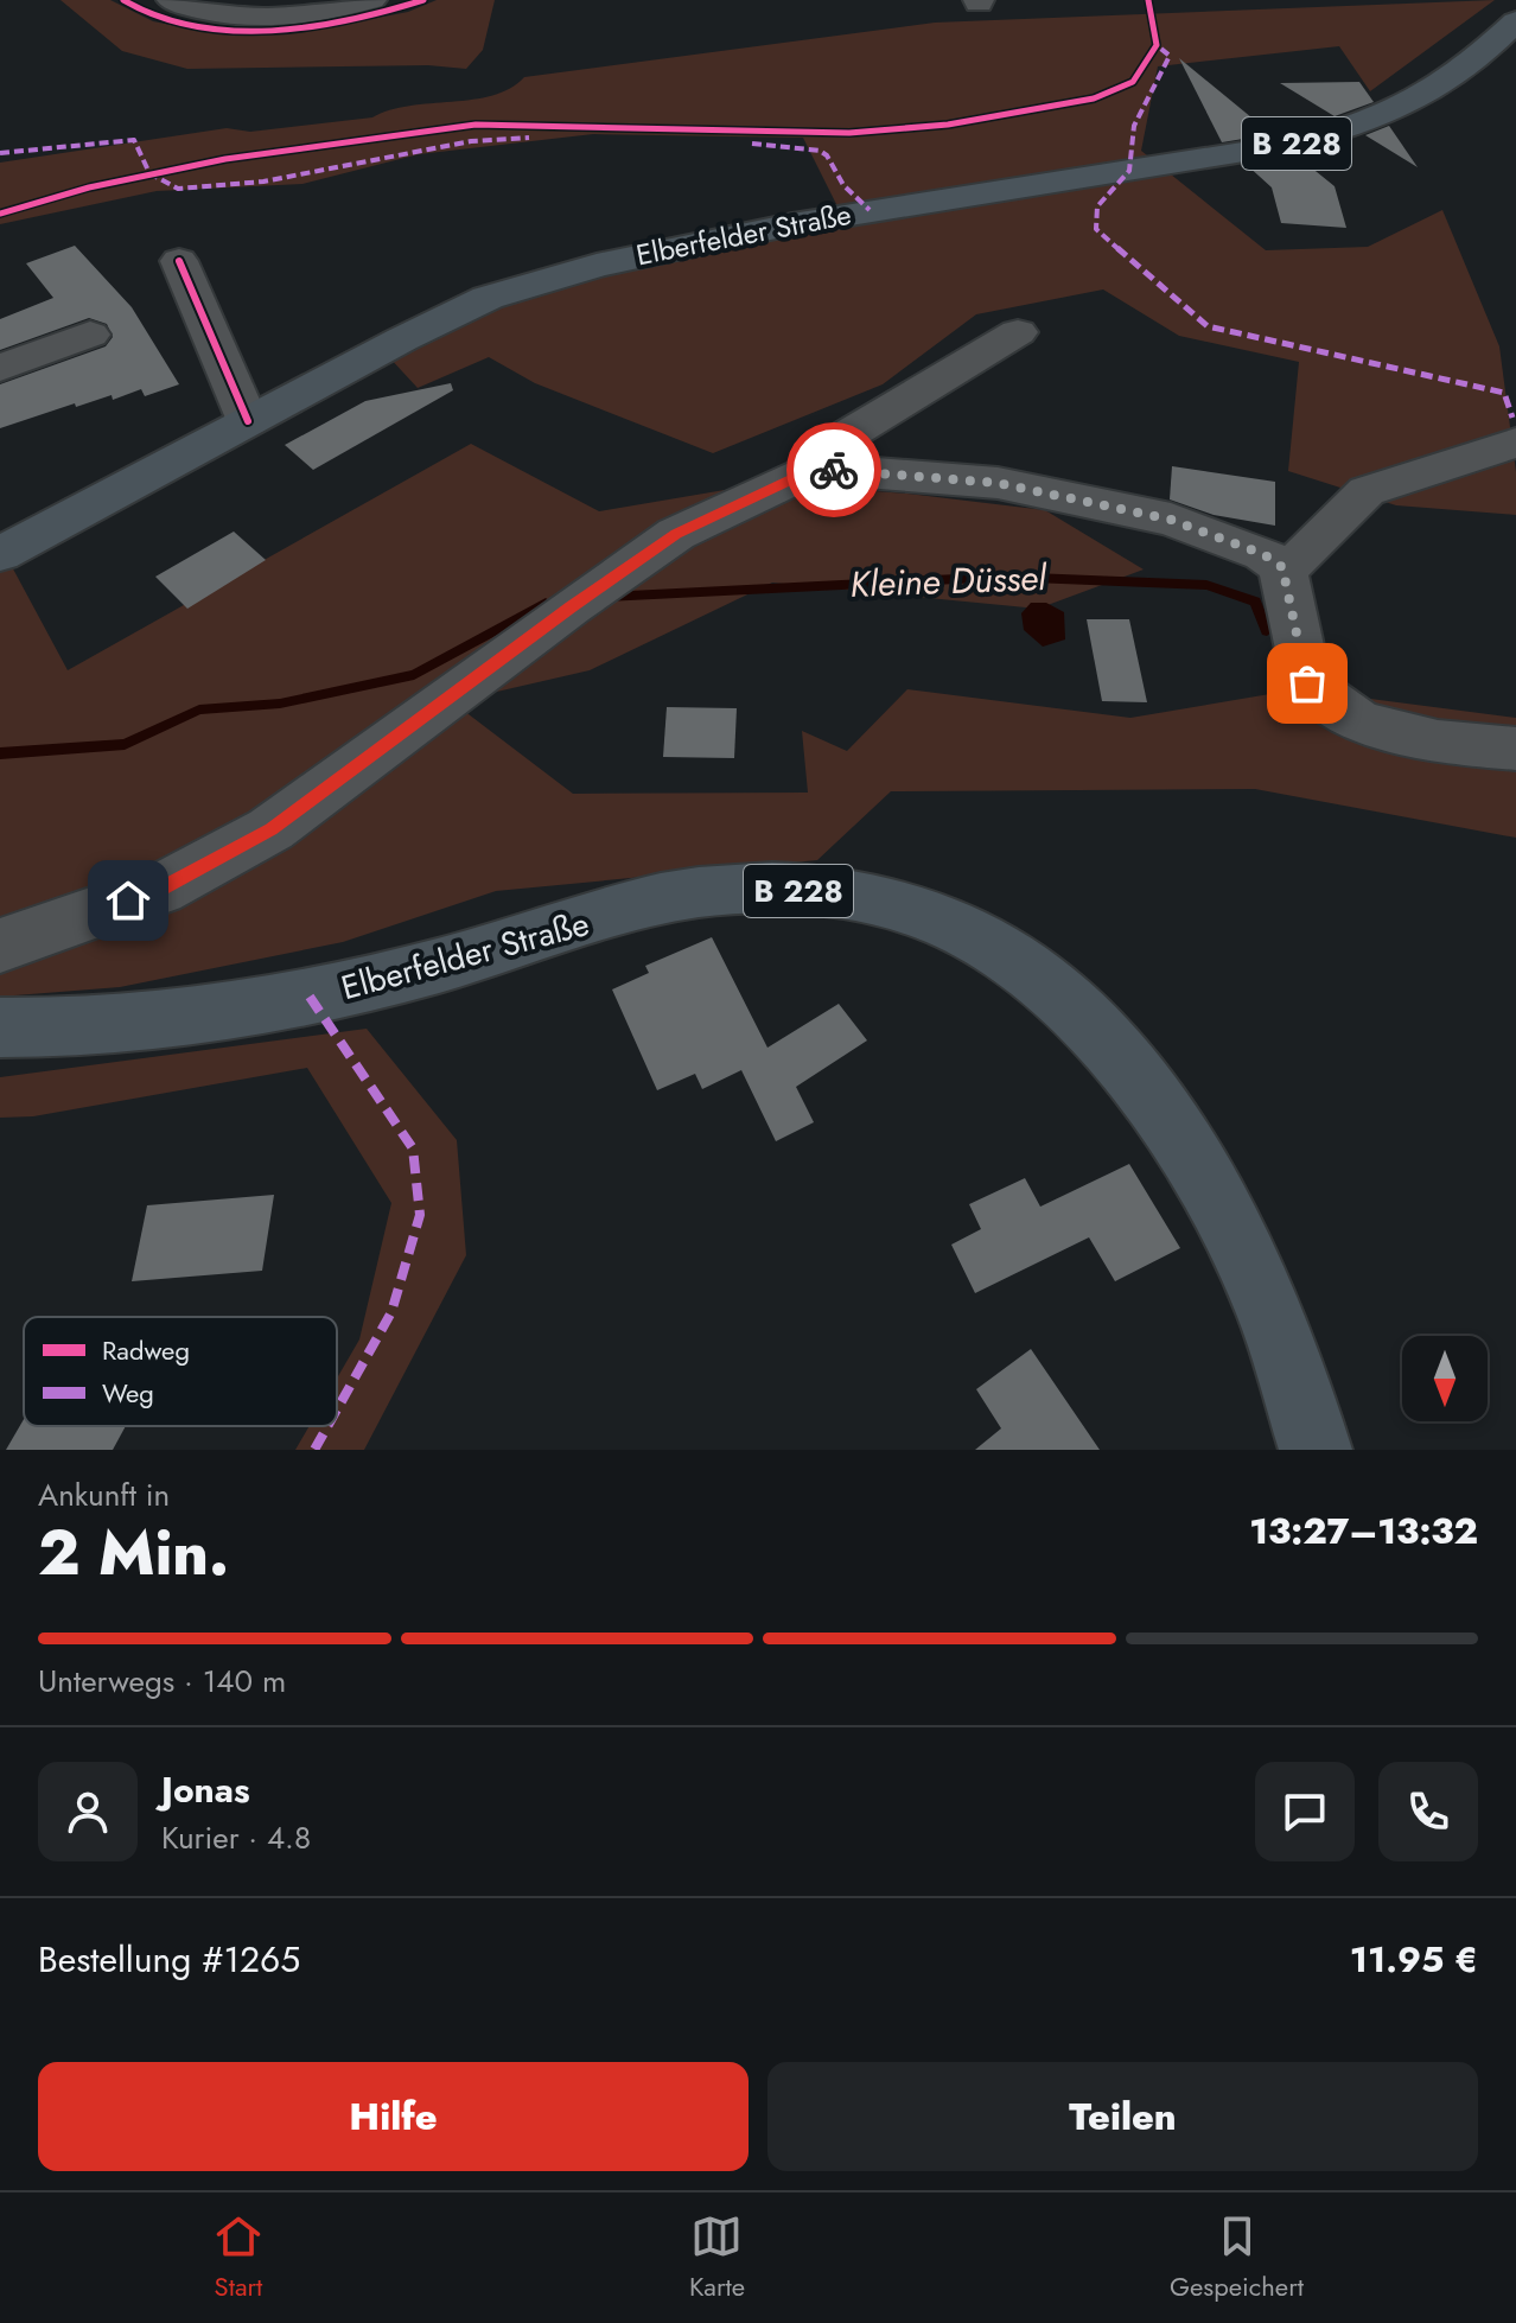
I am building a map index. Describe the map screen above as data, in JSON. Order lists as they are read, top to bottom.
{
  "streets": {
    "main road": ["B 228", "Elberfelder Straße"]
  },
  "water": ["Kleine Düssel"],
  "legend": ["Radweg", "Weg"],
  "north": "bottom",
  "page": {
    "heading": ["2 Min.", "Ankunft in", "13:27–13:32"],
    "panel": [
      "Jonas",
      "Kurier · 4.8",
      "Bestellung #1265",
      "11.95 €"
    ],
    "bar": "Unterwegs · 140 m",
    "buttons": ["Hilfe", "Teilen"],
    "tabs": ["Start", "Karte", "Gespeichert"]
  }
}
